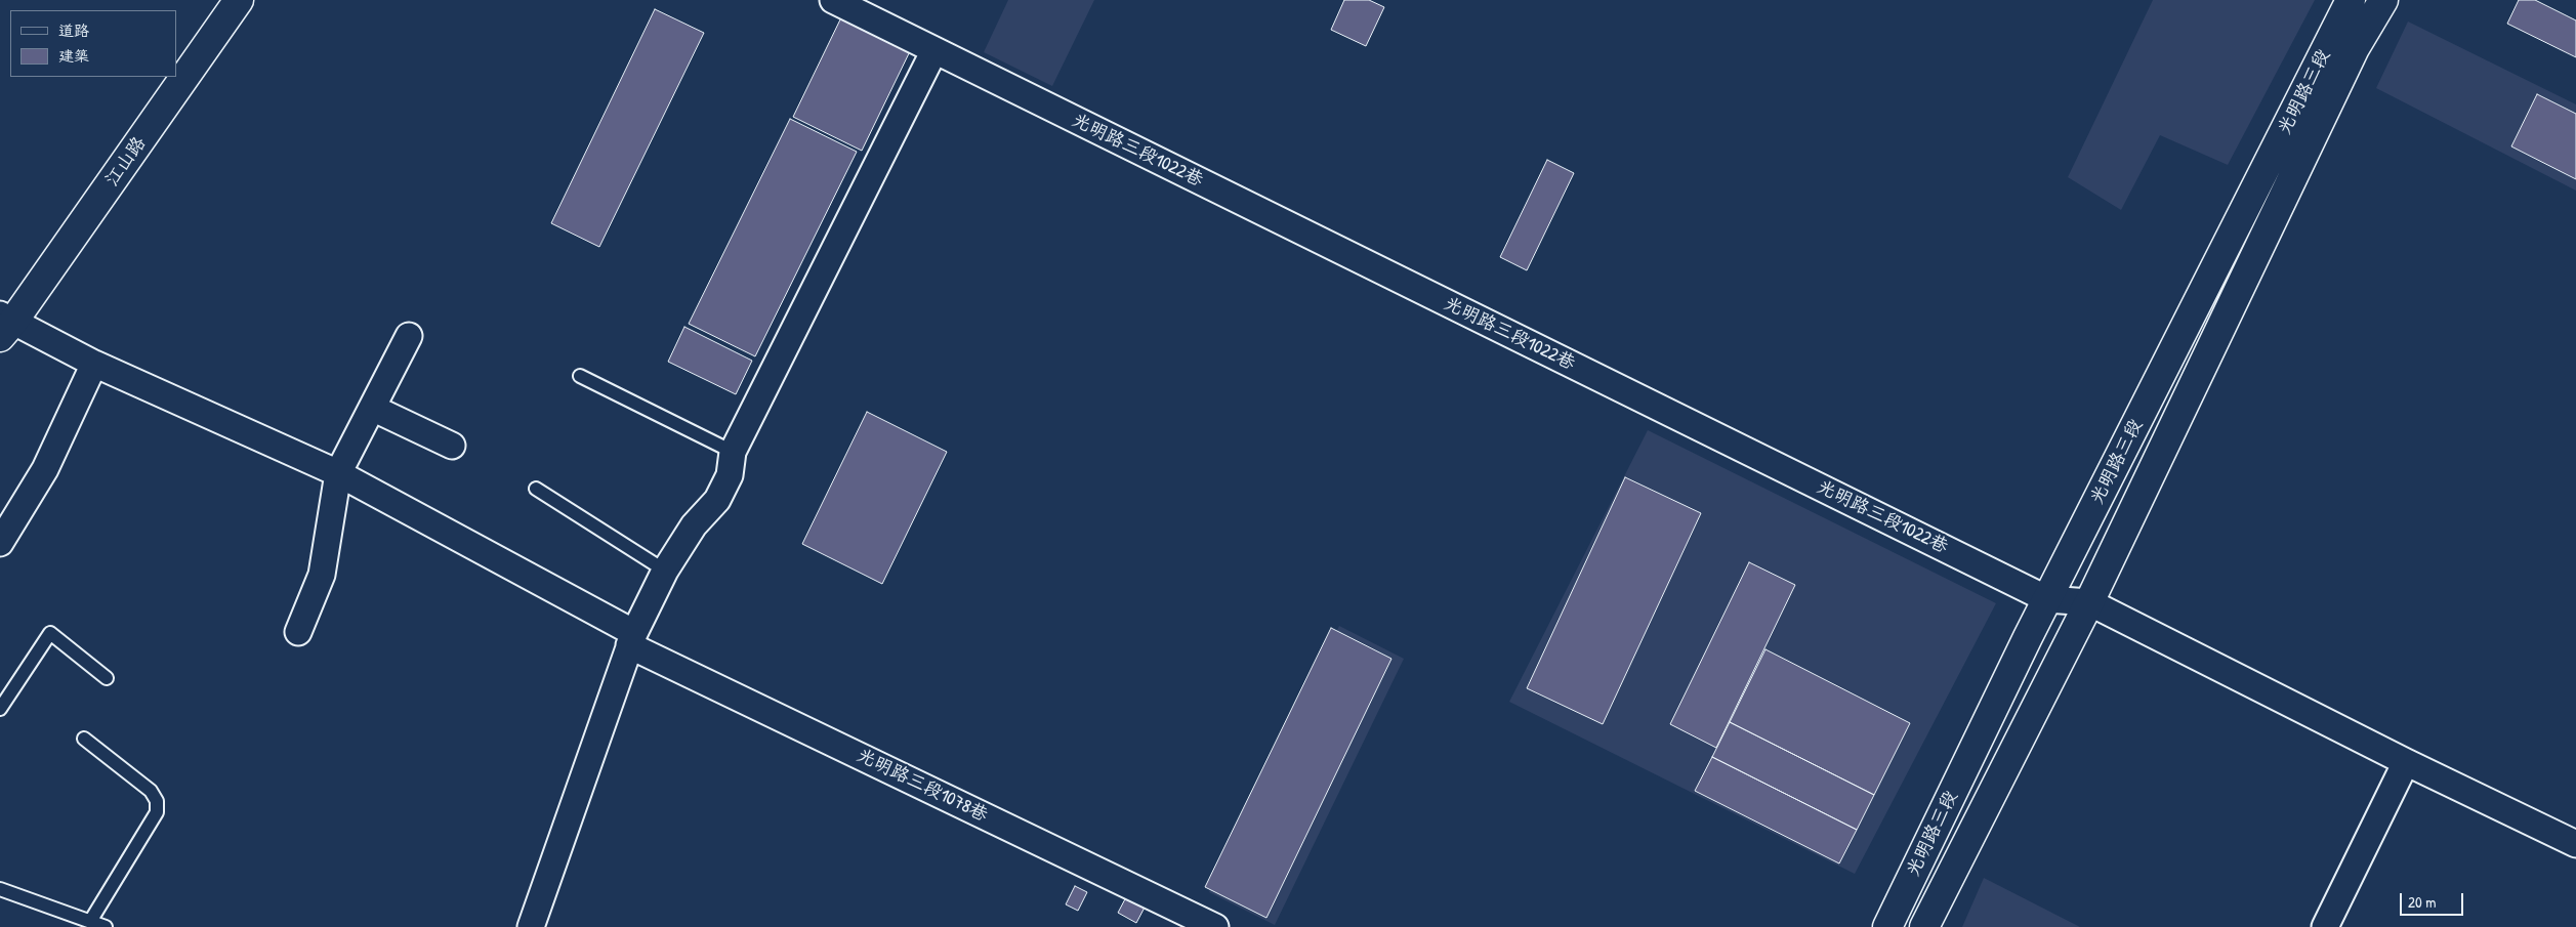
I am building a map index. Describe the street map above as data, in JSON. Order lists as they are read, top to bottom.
{
  "streets": {
    "street": [
      "光明路三段",
      "光明路三段1022巷",
      "江山路",
      "光明路三段1078巷"
    ]
  },
  "crossings": [
    ["光明路三段", "光明路三段1022巷"],
    ["江山路", "光明路三段1078巷"]
  ],
  "legend": ["道路", "建築"],
  "scale_bar": "20 m"
}
